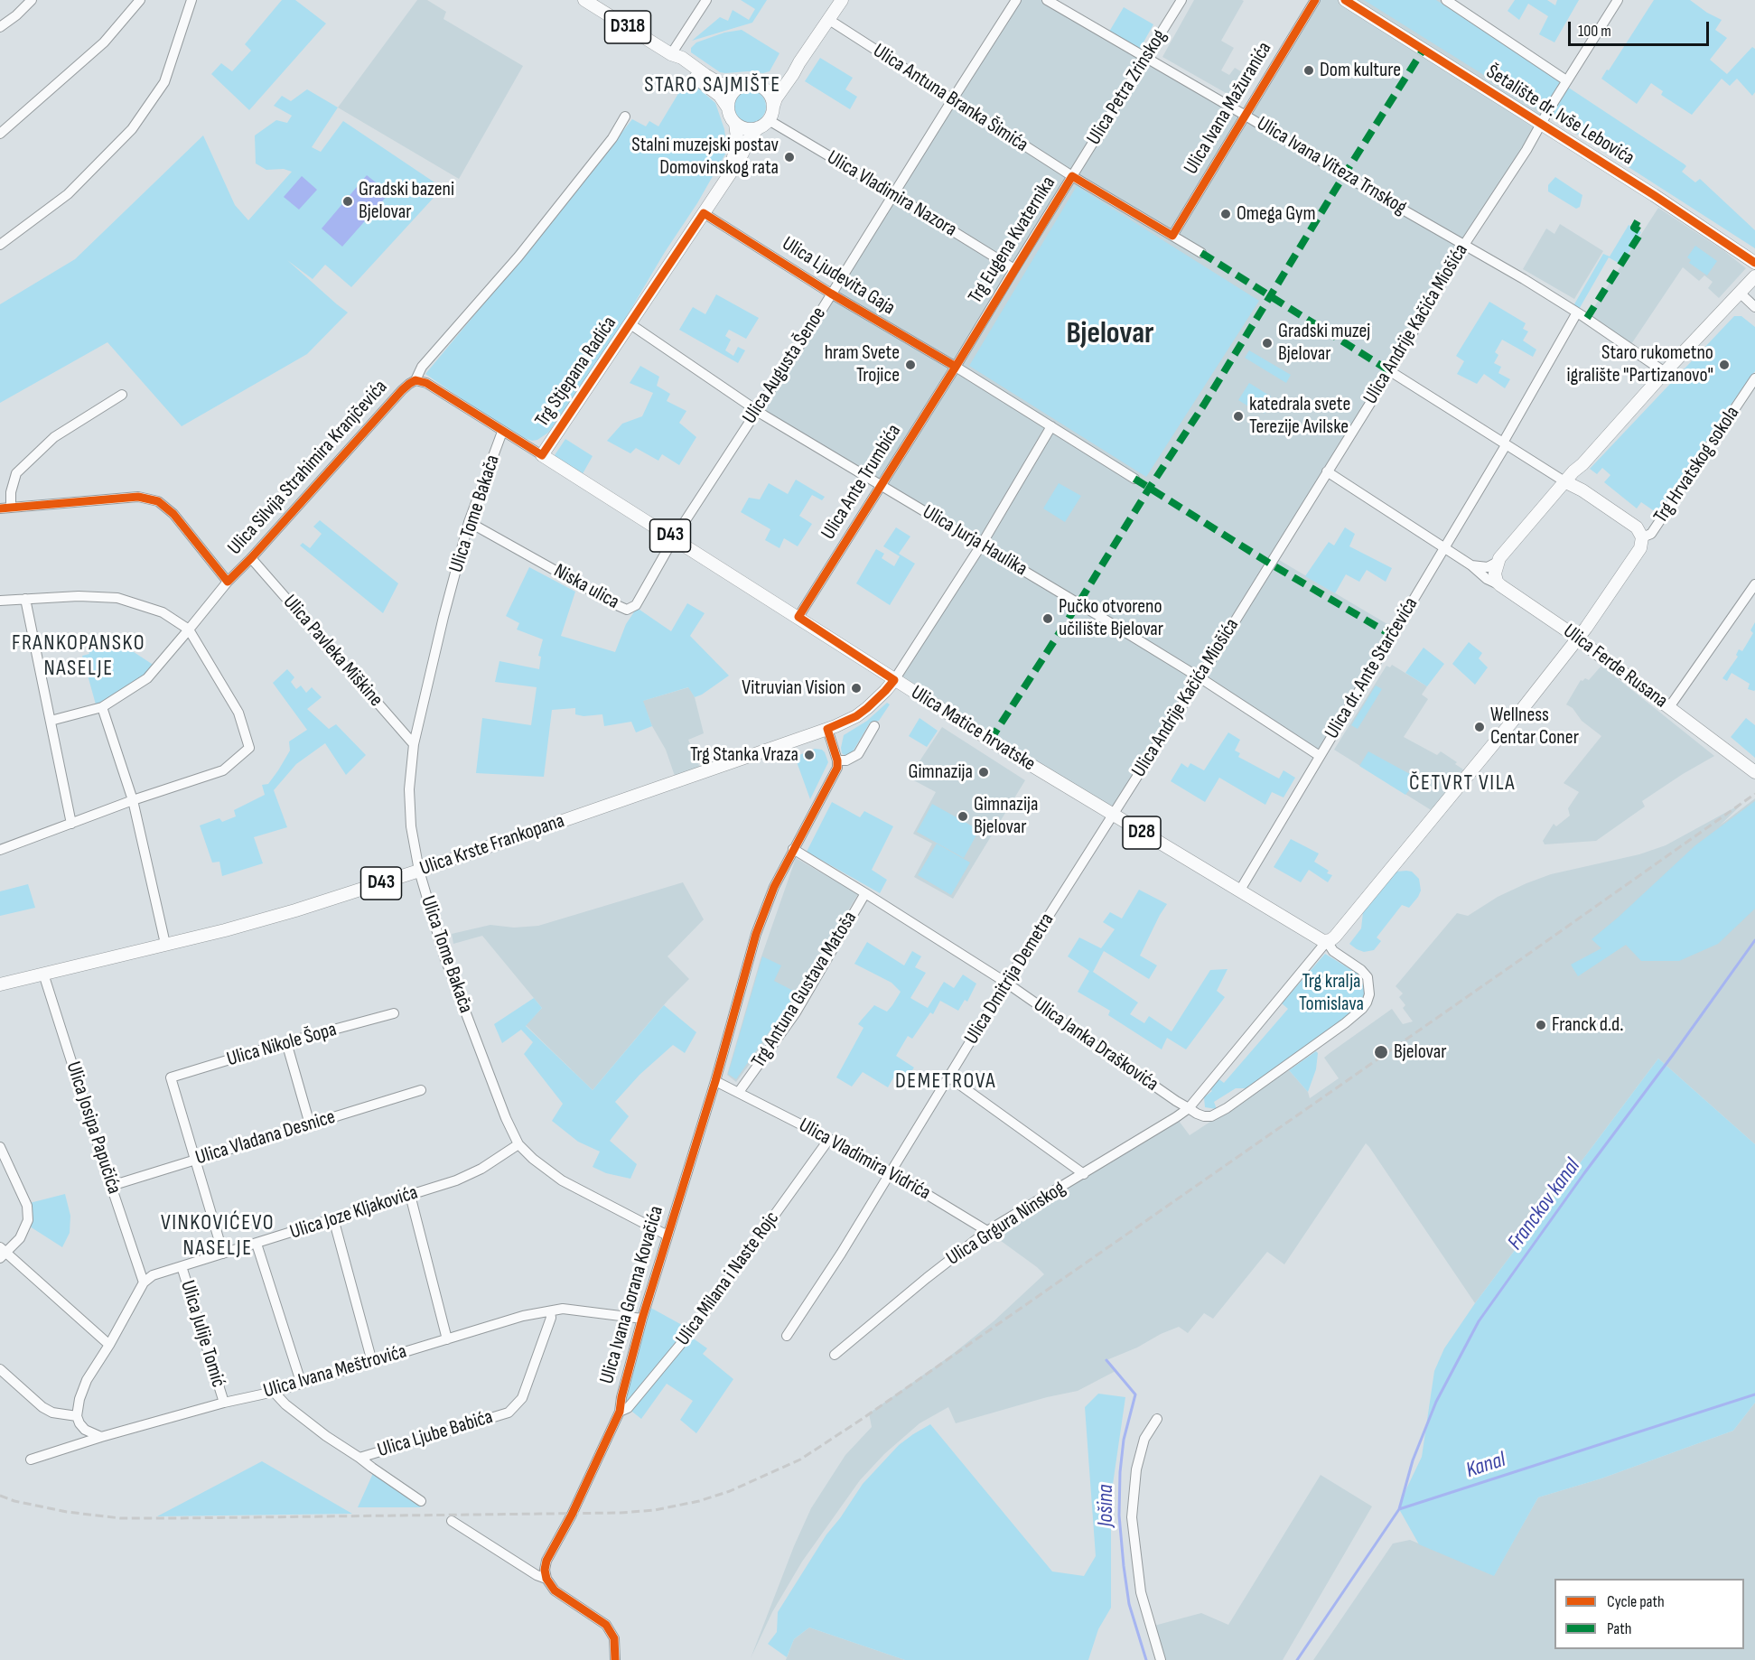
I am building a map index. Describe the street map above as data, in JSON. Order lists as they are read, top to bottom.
{
  "streets": {
    "main road": [
      "D318",
      "Šetalište dr. Ivše Lebovića",
      "Trg Stjepana Radića",
      "Trg Hrvatskog sokola",
      "D43",
      "Ulica Ferde Rusana",
      "Ulica Matice hrvatske",
      "D28",
      "Ulica Krste Frankopana"
    ],
    "street": [
      "Ulica Petra Zrinskog",
      "Ulica Antuna Branka Šimića",
      "Ulica Ivana Mažuranića",
      "Ulica Ivana Viteza Trnskog",
      "Ulica Vladimira Nazora",
      "Trg Eugena Kvaternika",
      "Ulica Ljudevita Gaja",
      "Ulica Andrije Kačića Miošića",
      "Ulica Augusta Šenoe",
      "Ulica Silvija Strahimira Kranjčevića",
      "Ulica Ante Trumbića",
      "Ulica Tome Bakača",
      "Ulica Jurja Haulika",
      "Niska ulica",
      "Ulica Pavleka Miškine",
      "Ulica dr. Ante Starčevića",
      "Ulica Dmitrija Demetra",
      "Trg Antuna Gustava Matoša",
      "Ulica Nikole Šopa",
      "Ulica Janka Draškovića",
      "Ulica Josipa Papučića",
      "Ulica Vladana Desnice",
      "Ulica Vladimira Vidrića",
      "Ulica Joze Kljakovića",
      "Ulica Grgura Ninskog",
      "Ulica Milana i Naste Rojc",
      "Ulica Ivana Gorana Kovačića",
      "Ulica Julije Tomić",
      "Ulica Ivana Meštrovića",
      "Ulica Ljube Babića"
    ]
  },
  "crossings": [
    ["D318", "Ulica Vladimira Nazora"],
    ["D318", "Trg Stjepana Radića"],
    ["Ulica Petra Zrinskog", "Ulica Antuna Branka Šimića"],
    ["Ulica Petra Zrinskog", "Ulica Ivana Viteza Trnskog"],
    ["Ulica Petra Zrinskog", "Trg Eugena Kvaternika"],
    ["Ulica Antuna Branka Šimića", "Trg Eugena Kvaternika"],
    ["Ulica Antuna Branka Šimića", "Ulica Augusta Šenoe"],
    ["Ulica Ivana Mažuranića", "Ulica Ivana Viteza Trnskog"],
    ["Ulica Ivana Mažuranića", "Trg Eugena Kvaternika"],
    ["Šetalište dr. Ivše Lebovića", "Ulica Andrije Kačića Miošića"],
    ["Ulica Ivana Viteza Trnskog", "Ulica Andrije Kačića Miošića"],
    ["Ulica Ivana Viteza Trnskog", "Ulica dr. Ante Starčevića"],
    ["Ulica Vladimira Nazora", "Trg Eugena Kvaternika"],
    ["Ulica Vladimira Nazora", "Ulica Augusta Šenoe"],
    ["Ulica Vladimira Nazora", "Trg Stjepana Radića"],
    ["Trg Eugena Kvaternika", "Ulica Ljudevita Gaja"],
    ["Trg Eugena Kvaternika", "Ulica Ante Trumbića"],
    ["Ulica Ljudevita Gaja", "Ulica Augusta Šenoe"],
    ["Ulica Ljudevita Gaja", "Trg Stjepana Radića"],
    ["Ulica Ljudevita Gaja", "Ulica Ante Trumbića"],
    ["Ulica Andrije Kačića Miošića", "Ulica Jurja Haulika"],
    ["Ulica Andrije Kačića Miošića", "Ulica Ferde Rusana"],
    ["Ulica Andrije Kačića Miošića", "Ulica Matice hrvatske"],
    ["Ulica Andrije Kačića Miošića", "Ulica Dmitrija Demetra"],
    ["Ulica Augusta Šenoe", "Ulica Jurja Haulika"],
    ["Ulica Augusta Šenoe", "Niska ulica"],
    ["Ulica Augusta Šenoe", "Ulica Matice hrvatske"],
    ["Trg Stjepana Radića", "Ulica Silvija Strahimira Kranjčevića"],
    ["Trg Stjepana Radića", "Ulica Tome Bakača"],
    ["Trg Stjepana Radića", "Ulica Jurja Haulika"],
    ["Trg Stjepana Radića", "Ulica Matice hrvatske"],
    ["Ulica Silvija Strahimira Kranjčevića", "Ulica Pavleka Miškine"],
    ["Ulica Ante Trumbića", "Ulica Jurja Haulika"],
    ["Ulica Ante Trumbića", "Ulica Matice hrvatske"],
    ["Ulica Tome Bakača", "Niska ulica"],
    ["Ulica Tome Bakača", "Ulica Pavleka Miškine"],
    ["Ulica Tome Bakača", "Ulica Krste Frankopana"],
    ["Ulica Tome Bakača", "Ulica Joze Kljakovića"],
    ["Ulica Tome Bakača", "Ulica Ivana Gorana Kovačića"],
    ["D43", "Ulica Matice hrvatske"],
    ["D43", "Ulica Krste Frankopana"],
    ["Ulica Jurja Haulika", "Ulica dr. Ante Starčevića"],
    ["Niska ulica", "Ulica Matice hrvatske"],
    ["Ulica Ferde Rusana", "Ulica dr. Ante Starčevića"],
    ["Ulica dr. Ante Starčevića", "Ulica Matice hrvatske"],
    ["Ulica Matice hrvatske", "Ulica Dmitrija Demetra"],
    ["Ulica Krste Frankopana", "Ulica Josipa Papučića"],
    ["Ulica Dmitrija Demetra", "Ulica Janka Draškovića"],
    ["Ulica Dmitrija Demetra", "Ulica Vladimira Vidrića"],
    ["Trg Antuna Gustava Matoša", "Ulica Janka Draškovića"],
    ["Trg Antuna Gustava Matoša", "Ulica Vladimira Vidrića"],
    ["Trg Antuna Gustava Matoša", "Ulica Ivana Gorana Kovačića"],
    ["Ulica Nikole Šopa", "Ulica Vladana Desnice"],
    ["Ulica Janka Draškovića", "Ulica Grgura Ninskog"],
    ["Ulica Josipa Papučića", "Ulica Vladana Desnice"],
    ["Ulica Josipa Papučića", "Ulica Joze Kljakovića"],
    ["Ulica Vladimira Vidrića", "Ulica Grgura Ninskog"],
    ["Ulica Vladimira Vidrića", "Ulica Milana i Naste Rojc"],
    ["Ulica Joze Kljakovića", "Ulica Julije Tomić"],
    ["Ulica Milana i Naste Rojc", "Ulica Ivana Gorana Kovačića"],
    ["Ulica Ivana Gorana Kovačića", "Ulica Ivana Meštrovića"],
    ["Ulica Julije Tomić", "Ulica Ivana Meštrovića"],
    ["Ulica Ivana Meštrovića", "Ulica Ljube Babića"]
  ],
  "districts": [
    "STARO SAJMIŠTE",
    "Bjelovar",
    "FRANKOPANSKO NASELJE",
    "ČETVRT VILA",
    "DEMETROVA",
    "VINKOVIĆEVO NASELJE"
  ],
  "water": ["Franckov kanal", "Kanal", "Jošina"],
  "parks": ["Trg kralja Tomislava"],
  "places": [
    "Dom kulture",
    "Stalni muzejski postav Domovinskog rata",
    "Gradski bazeni Bjelovar",
    "Omega Gym",
    "Gradski muzej Bjelovar",
    "hram Svete Trojice",
    "Staro rukometno igralište \"Partizanovo\"",
    "katedrala svete Terezije Avilske",
    "Pučko otvoreno učilište Bjelovar",
    "Vitruvian Vision",
    "Wellness Centar Coner",
    "Trg Stanka Vraza",
    "Gimnazija",
    "Gimnazija Bjelovar",
    "Franck d.d.",
    "Bjelovar"
  ],
  "legend": ["Cycle path", "Path"],
  "scale_bar": "100 m"
}
